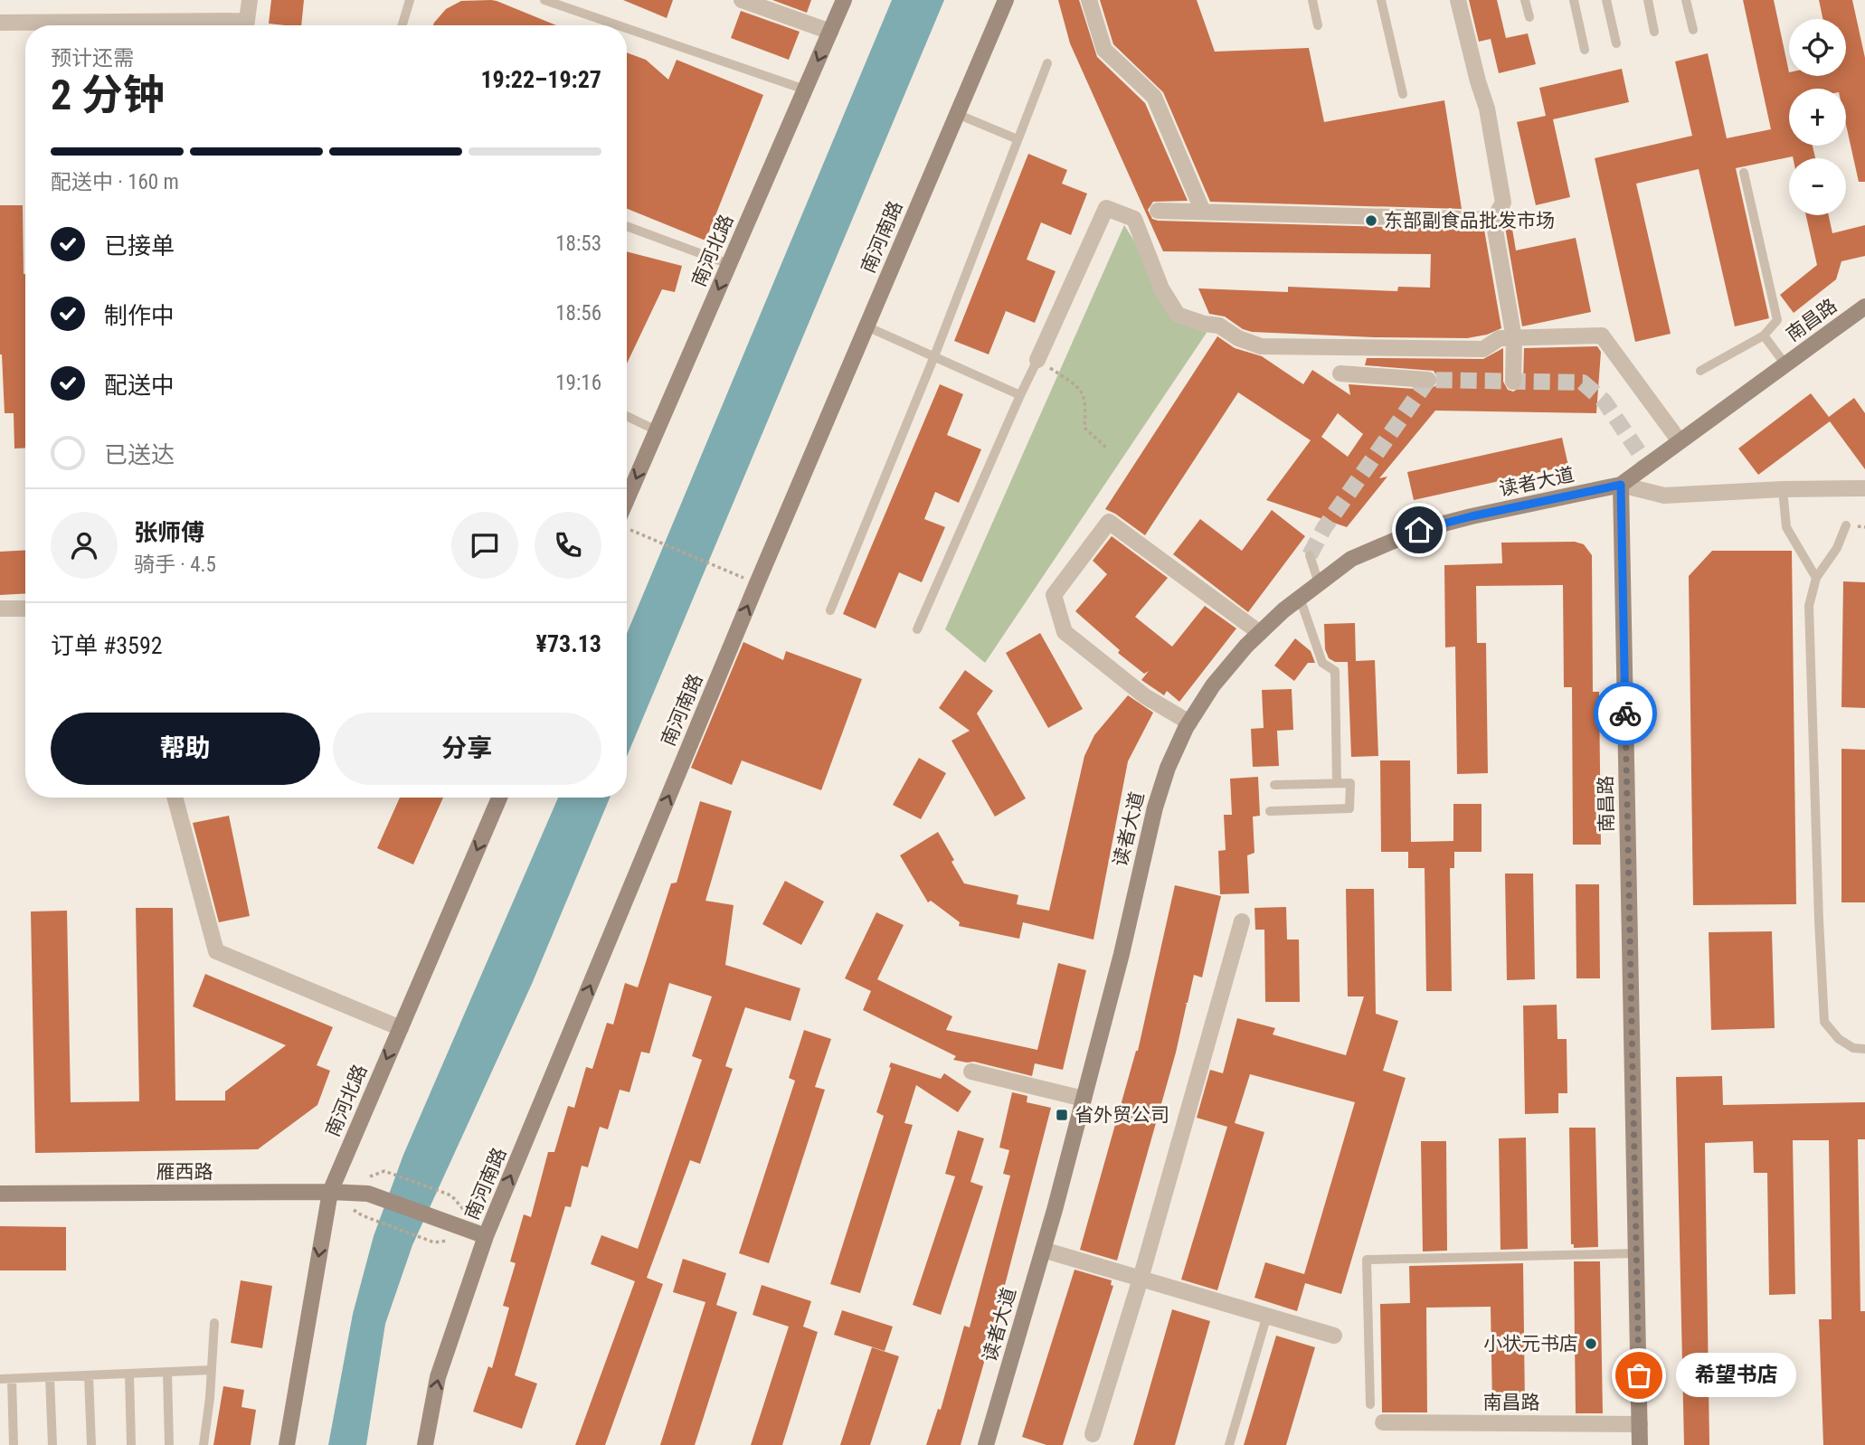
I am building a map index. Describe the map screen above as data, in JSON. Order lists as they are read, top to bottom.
{
  "streets": {
    "main road": [
      "南河南路",
      "南河北路",
      "南昌路",
      "读者大道",
      "雁西路"
    ]
  },
  "crossings": [
    ["南河南路", "雁西路"],
    ["南河北路", "雁西路"],
    ["南昌路", "读者大道"]
  ],
  "one_way": ["南河南路", "南河北路"],
  "places": {
    "other": ["东部副食品批发市场", "小状元书店", "希望书店"],
    "transit": ["省外贸公司"]
  },
  "page": {
    "map_buttons": ["+", "−"],
    "heading": ["2 分钟", "预计还需", "19:22–19:27"],
    "panel": [
      "张师傅",
      "骑手 · 4.5",
      "订单 #3592",
      "¥73.13"
    ],
    "bar": "配送中 · 160 m",
    "list": [
      ["已接单", "18:53"],
      ["制作中", "18:56"],
      ["配送中", "19:16"],
      "已送达"
    ],
    "buttons": ["帮助", "分享"],
    "bubble": "希望书店"
  }
}
